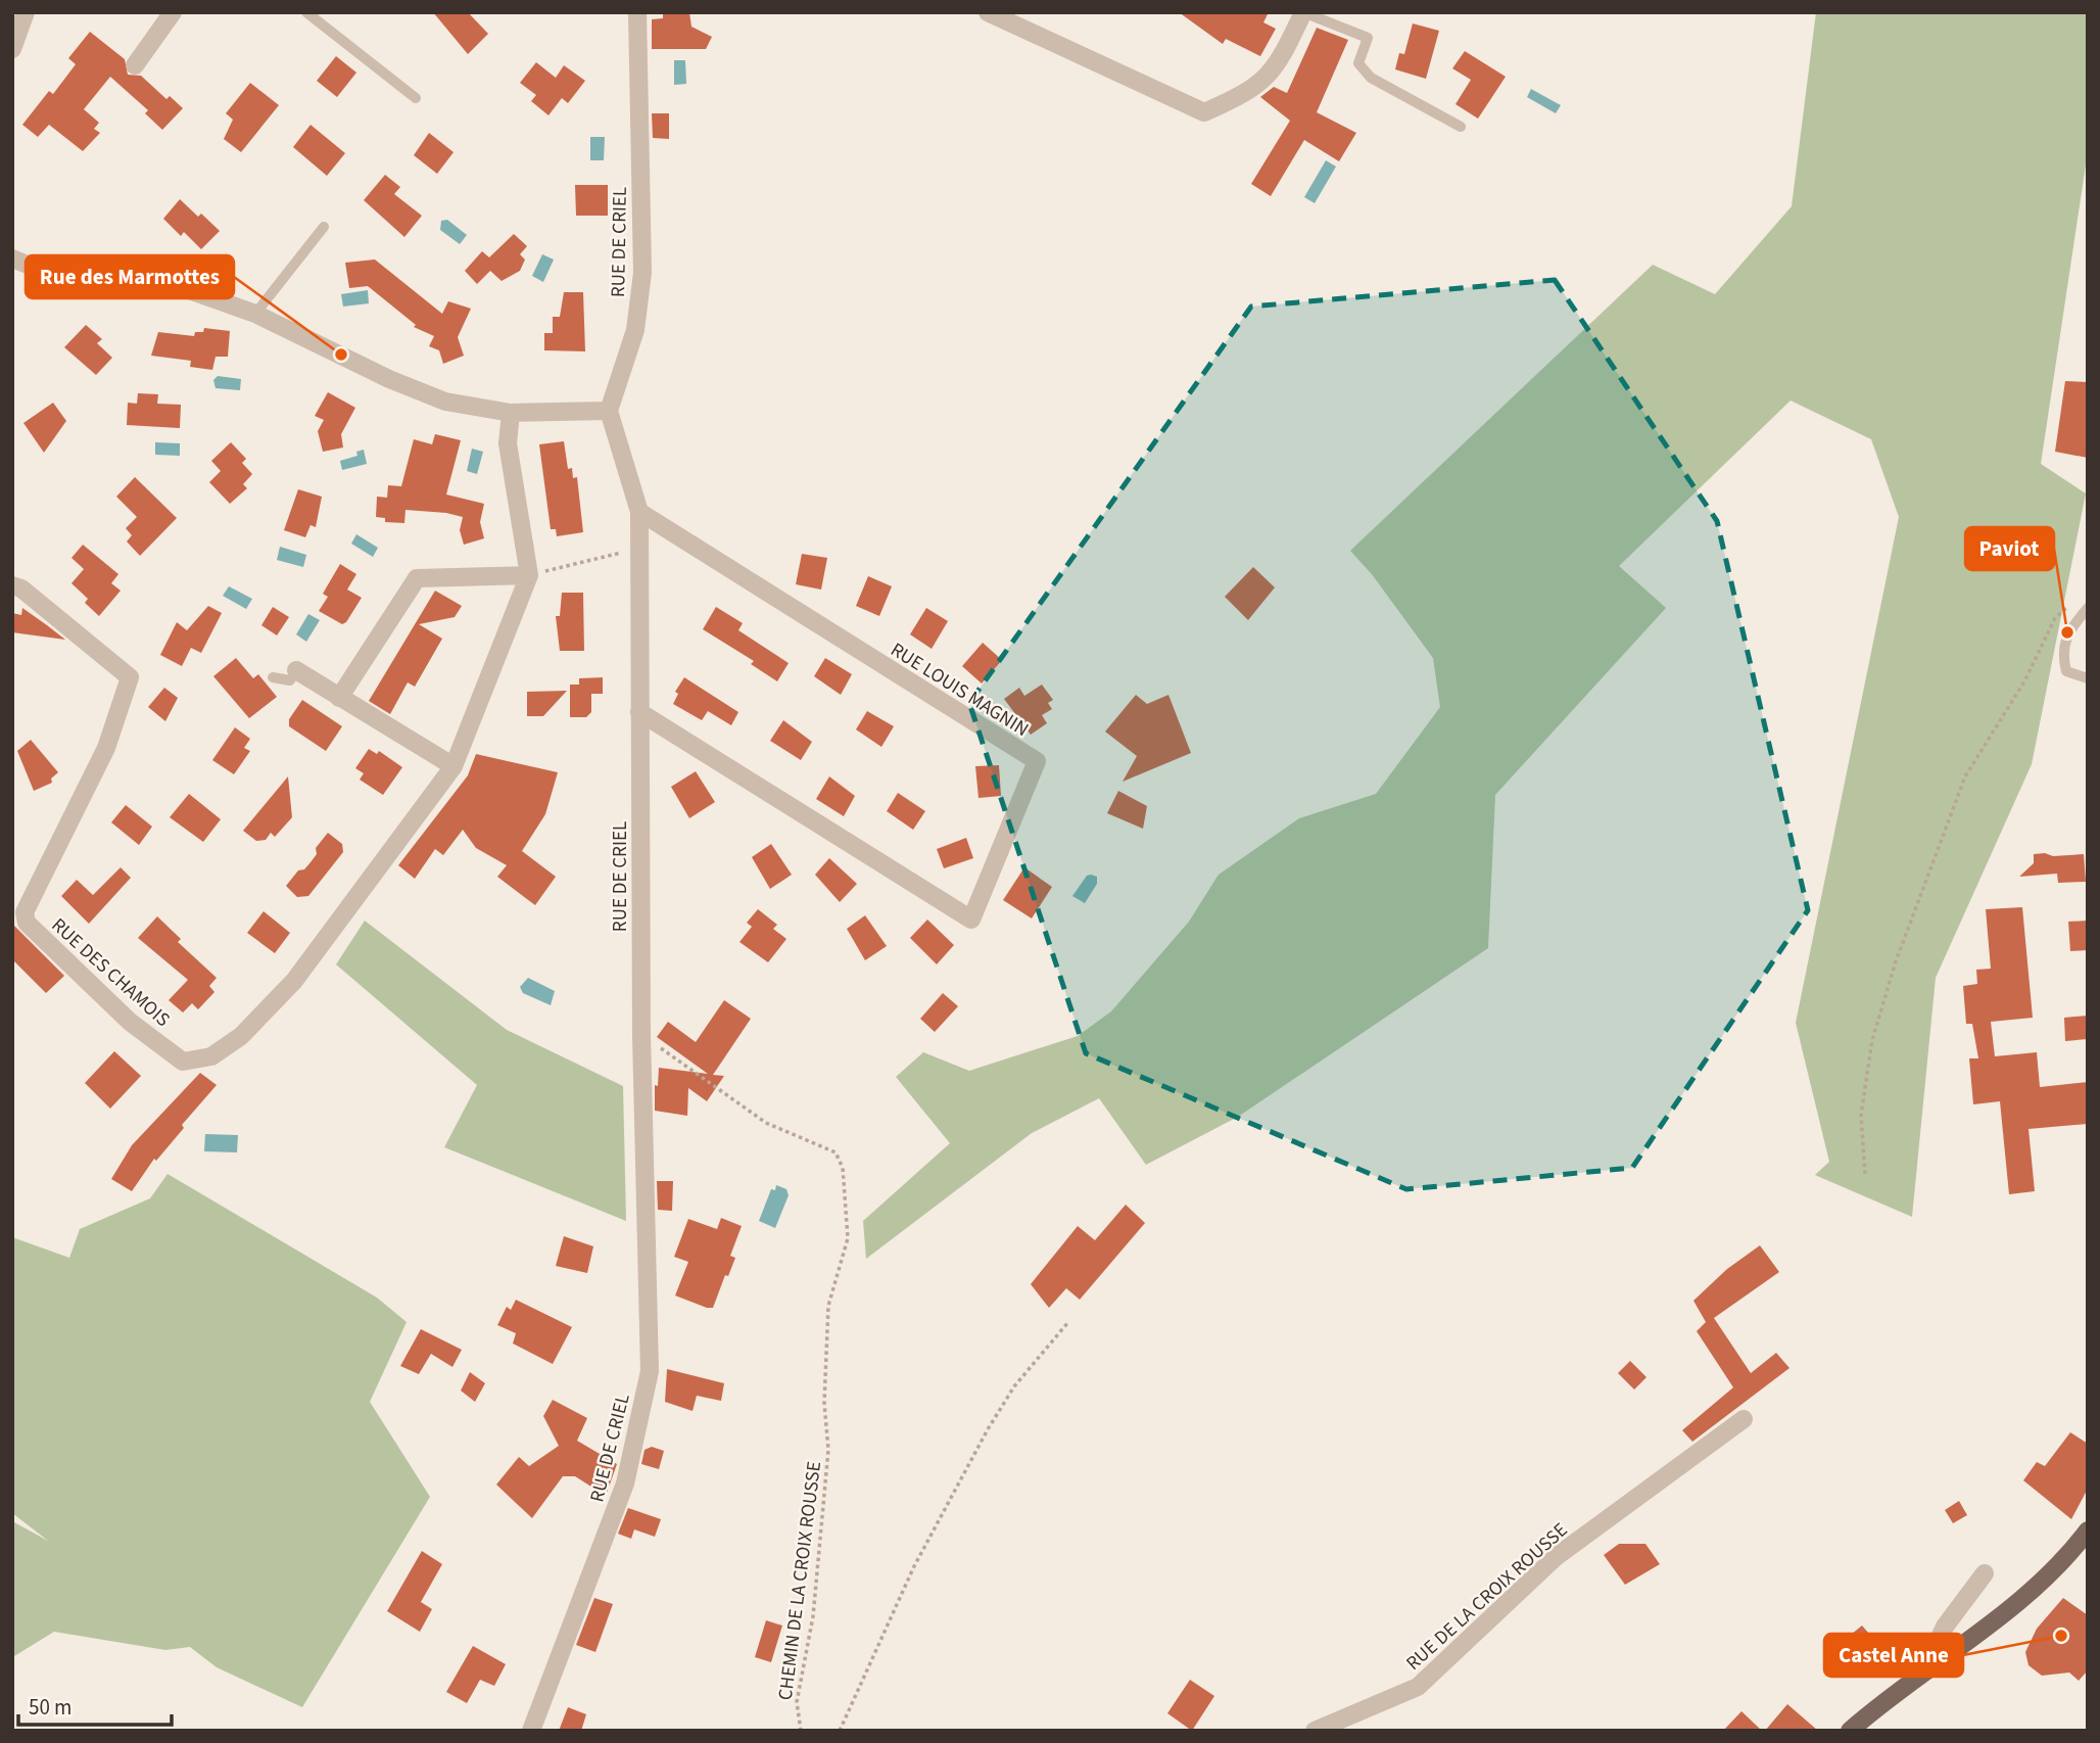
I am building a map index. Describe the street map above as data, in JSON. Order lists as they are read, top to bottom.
{
  "streets": {
    "street": [
      "RUE DE CRIEL",
      "RUE LOUIS MAGNIN",
      "RUE DES CHAMOIS",
      "RUE DE LA CROIX ROUSSE"
    ],
    "path": ["CHEMIN DE LA CROIX ROUSSE"]
  },
  "crossings": [
    ["RUE DE CRIEL", "RUE LOUIS MAGNIN"],
    ["RUE DE CRIEL", "CHEMIN DE LA CROIX ROUSSE"]
  ],
  "places": ["Rue des Marmottes", "Paviot", "Castel Anne"],
  "scale_bar": "50 m"
}
